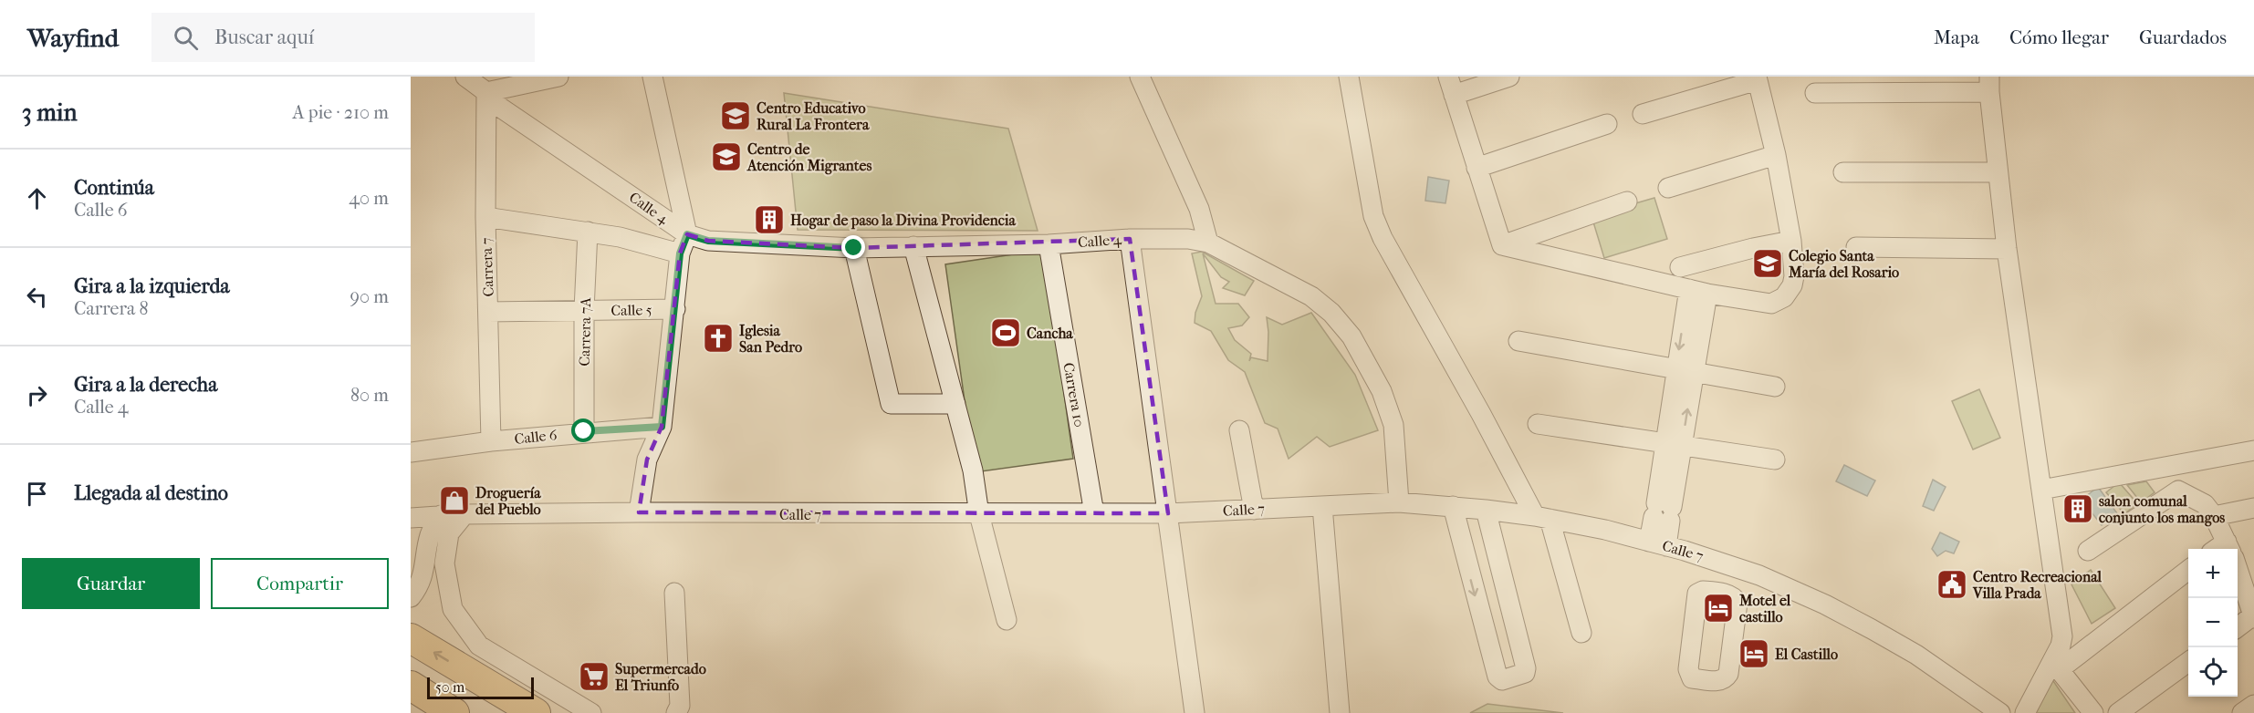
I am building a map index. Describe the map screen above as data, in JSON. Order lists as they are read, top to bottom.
{
  "streets": {
    "street": [
      "Calle 4",
      "Carrera 7",
      "Calle 5",
      "Carrera 7A",
      "Carrera 10",
      "Calle 6",
      "Calle 7"
    ]
  },
  "crossings": [
    ["Calle 4", "Carrera 7"],
    ["Calle 4", "Carrera 10"],
    ["Calle 4", "Calle 7"],
    ["Carrera 7", "Calle 5"],
    ["Carrera 7", "Calle 6"],
    ["Calle 5", "Carrera 7A"],
    ["Carrera 7A", "Calle 6"],
    ["Carrera 10", "Calle 7"]
  ],
  "places": {
    "school or university": ["Centro Educativo Rural La Frontera", "Centro de Atención Migrantes", "Colegio Santa María del Rosario"],
    "building": ["Hogar de paso la Divina Providencia", "salon comunal conjunto los mangos"],
    "sports": ["Cancha"],
    "church": ["Iglesia San Pedro"],
    "shop": ["Droguería del Pueblo"],
    "public building": ["Centro Recreacional Villa Prada"],
    "hotel": ["Motel el castillo", "El Castillo"],
    "supermarket": ["Supermercado El Triunfo"]
  },
  "scale_bar": "50 m",
  "page": {
    "header": "Wayfind",
    "search": "Buscar aquí",
    "nav": ["Mapa", "Cómo llegar", "Guardados"],
    "heading": ["3 min", "A pie · 210 m"],
    "list": [
      ["Continúa", "Calle 6", "40 m"],
      ["Gira a la izquierda", "Carrera 8", "90 m"],
      ["Gira a la derecha", "Calle 4", "80 m"],
      "Llegada al destino"
    ],
    "buttons": ["Guardar", "Compartir"],
    "map_buttons": ["+", "−"],
    "scale": "50 m"
  }
}
